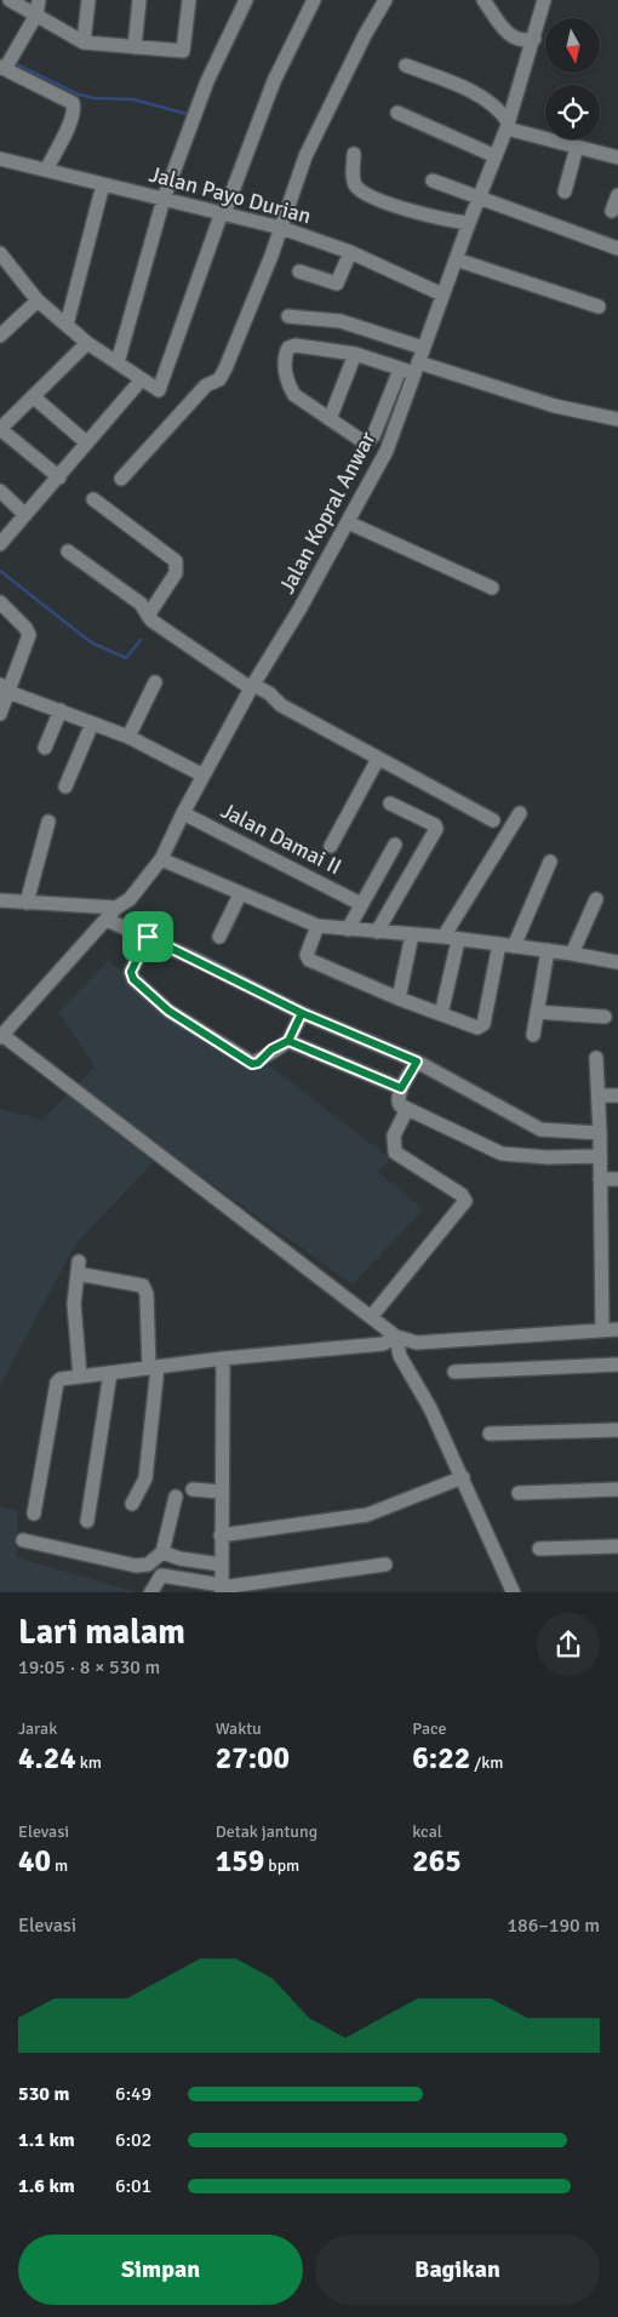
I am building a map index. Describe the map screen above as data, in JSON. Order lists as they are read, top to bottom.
{
  "streets": {
    "street": ["Jalan Payo Durian", "Jalan Kopral Anwar", "Jalan Damai II"]
  },
  "crossings": [
    ["Jalan Payo Durian", "Jalan Kopral Anwar"],
    ["Jalan Kopral Anwar", "Jalan Damai II"]
  ],
  "north": "bottom",
  "page": {
    "heading": ["Lari malam", "19:05 · 8 × 530 m"],
    "stats": [
      ["Jarak", "4.24 km"],
      ["Waktu", "27:00"],
      ["Pace", "6:22 /km"],
      ["Elevasi", "40 m"],
      ["Detak jantung", "159 bpm"],
      ["kcal", "265"]
    ],
    "chart": ["Elevasi", "186–190 m"],
    "list": [
      {
        "name": "530 m",
        "note": "6:49"
      },
      {
        "name": "1.1 km",
        "note": "6:02"
      },
      {
        "name": "1.6 km",
        "note": "6:01"
      }
    ],
    "buttons": ["Simpan", "Bagikan"]
  }
}
